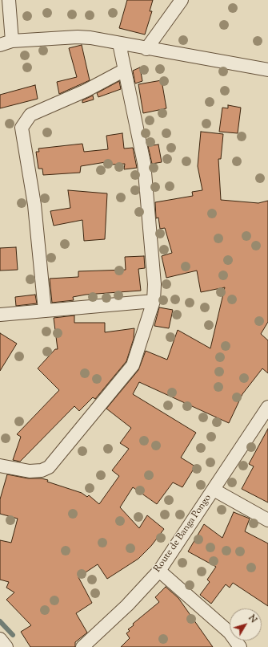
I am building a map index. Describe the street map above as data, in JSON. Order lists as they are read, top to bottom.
{
  "streets": {
    "street": ["Route de Banga Pongo"]
  },
  "north": "top right"
}
